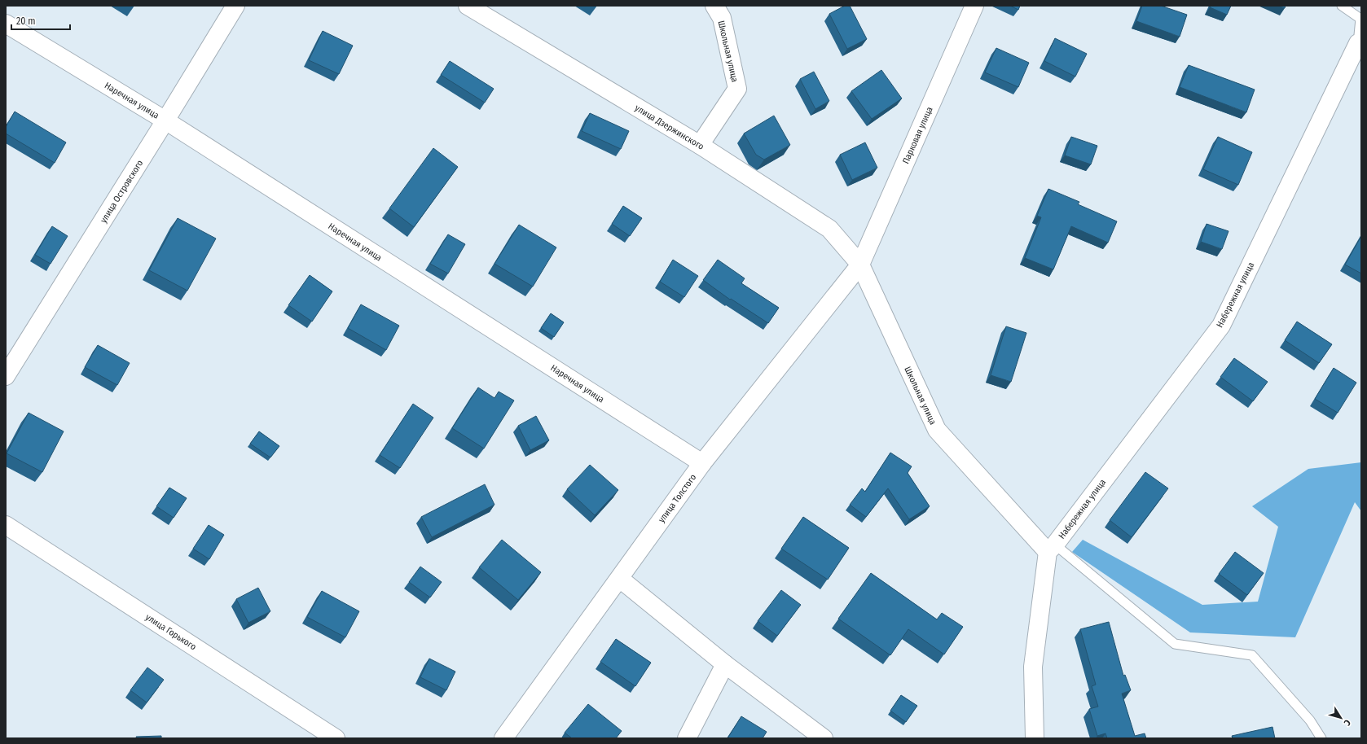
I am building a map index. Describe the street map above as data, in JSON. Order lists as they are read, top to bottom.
{
  "streets": {
    "street": [
      "Школьная улица",
      "Наречная улица",
      "улица Дзержинского",
      "Парковая улица",
      "улица Островского",
      "Набережная улица",
      "улица Толстого",
      "улица Горького"
    ]
  },
  "crossings": [
    ["Школьная улица", "улица Дзержинского"],
    ["Школьная улица", "Парковая улица"],
    ["Школьная улица", "Набережная улица"],
    ["Школьная улица", "улица Толстого"],
    ["Наречная улица", "улица Островского"],
    ["Наречная улица", "улица Толстого"],
    ["улица Дзержинского", "Парковая улица"],
    ["улица Дзержинского", "улица Толстого"],
    ["Парковая улица", "улица Толстого"]
  ],
  "scale_bar": "20 m",
  "north": "bottom right"
}
